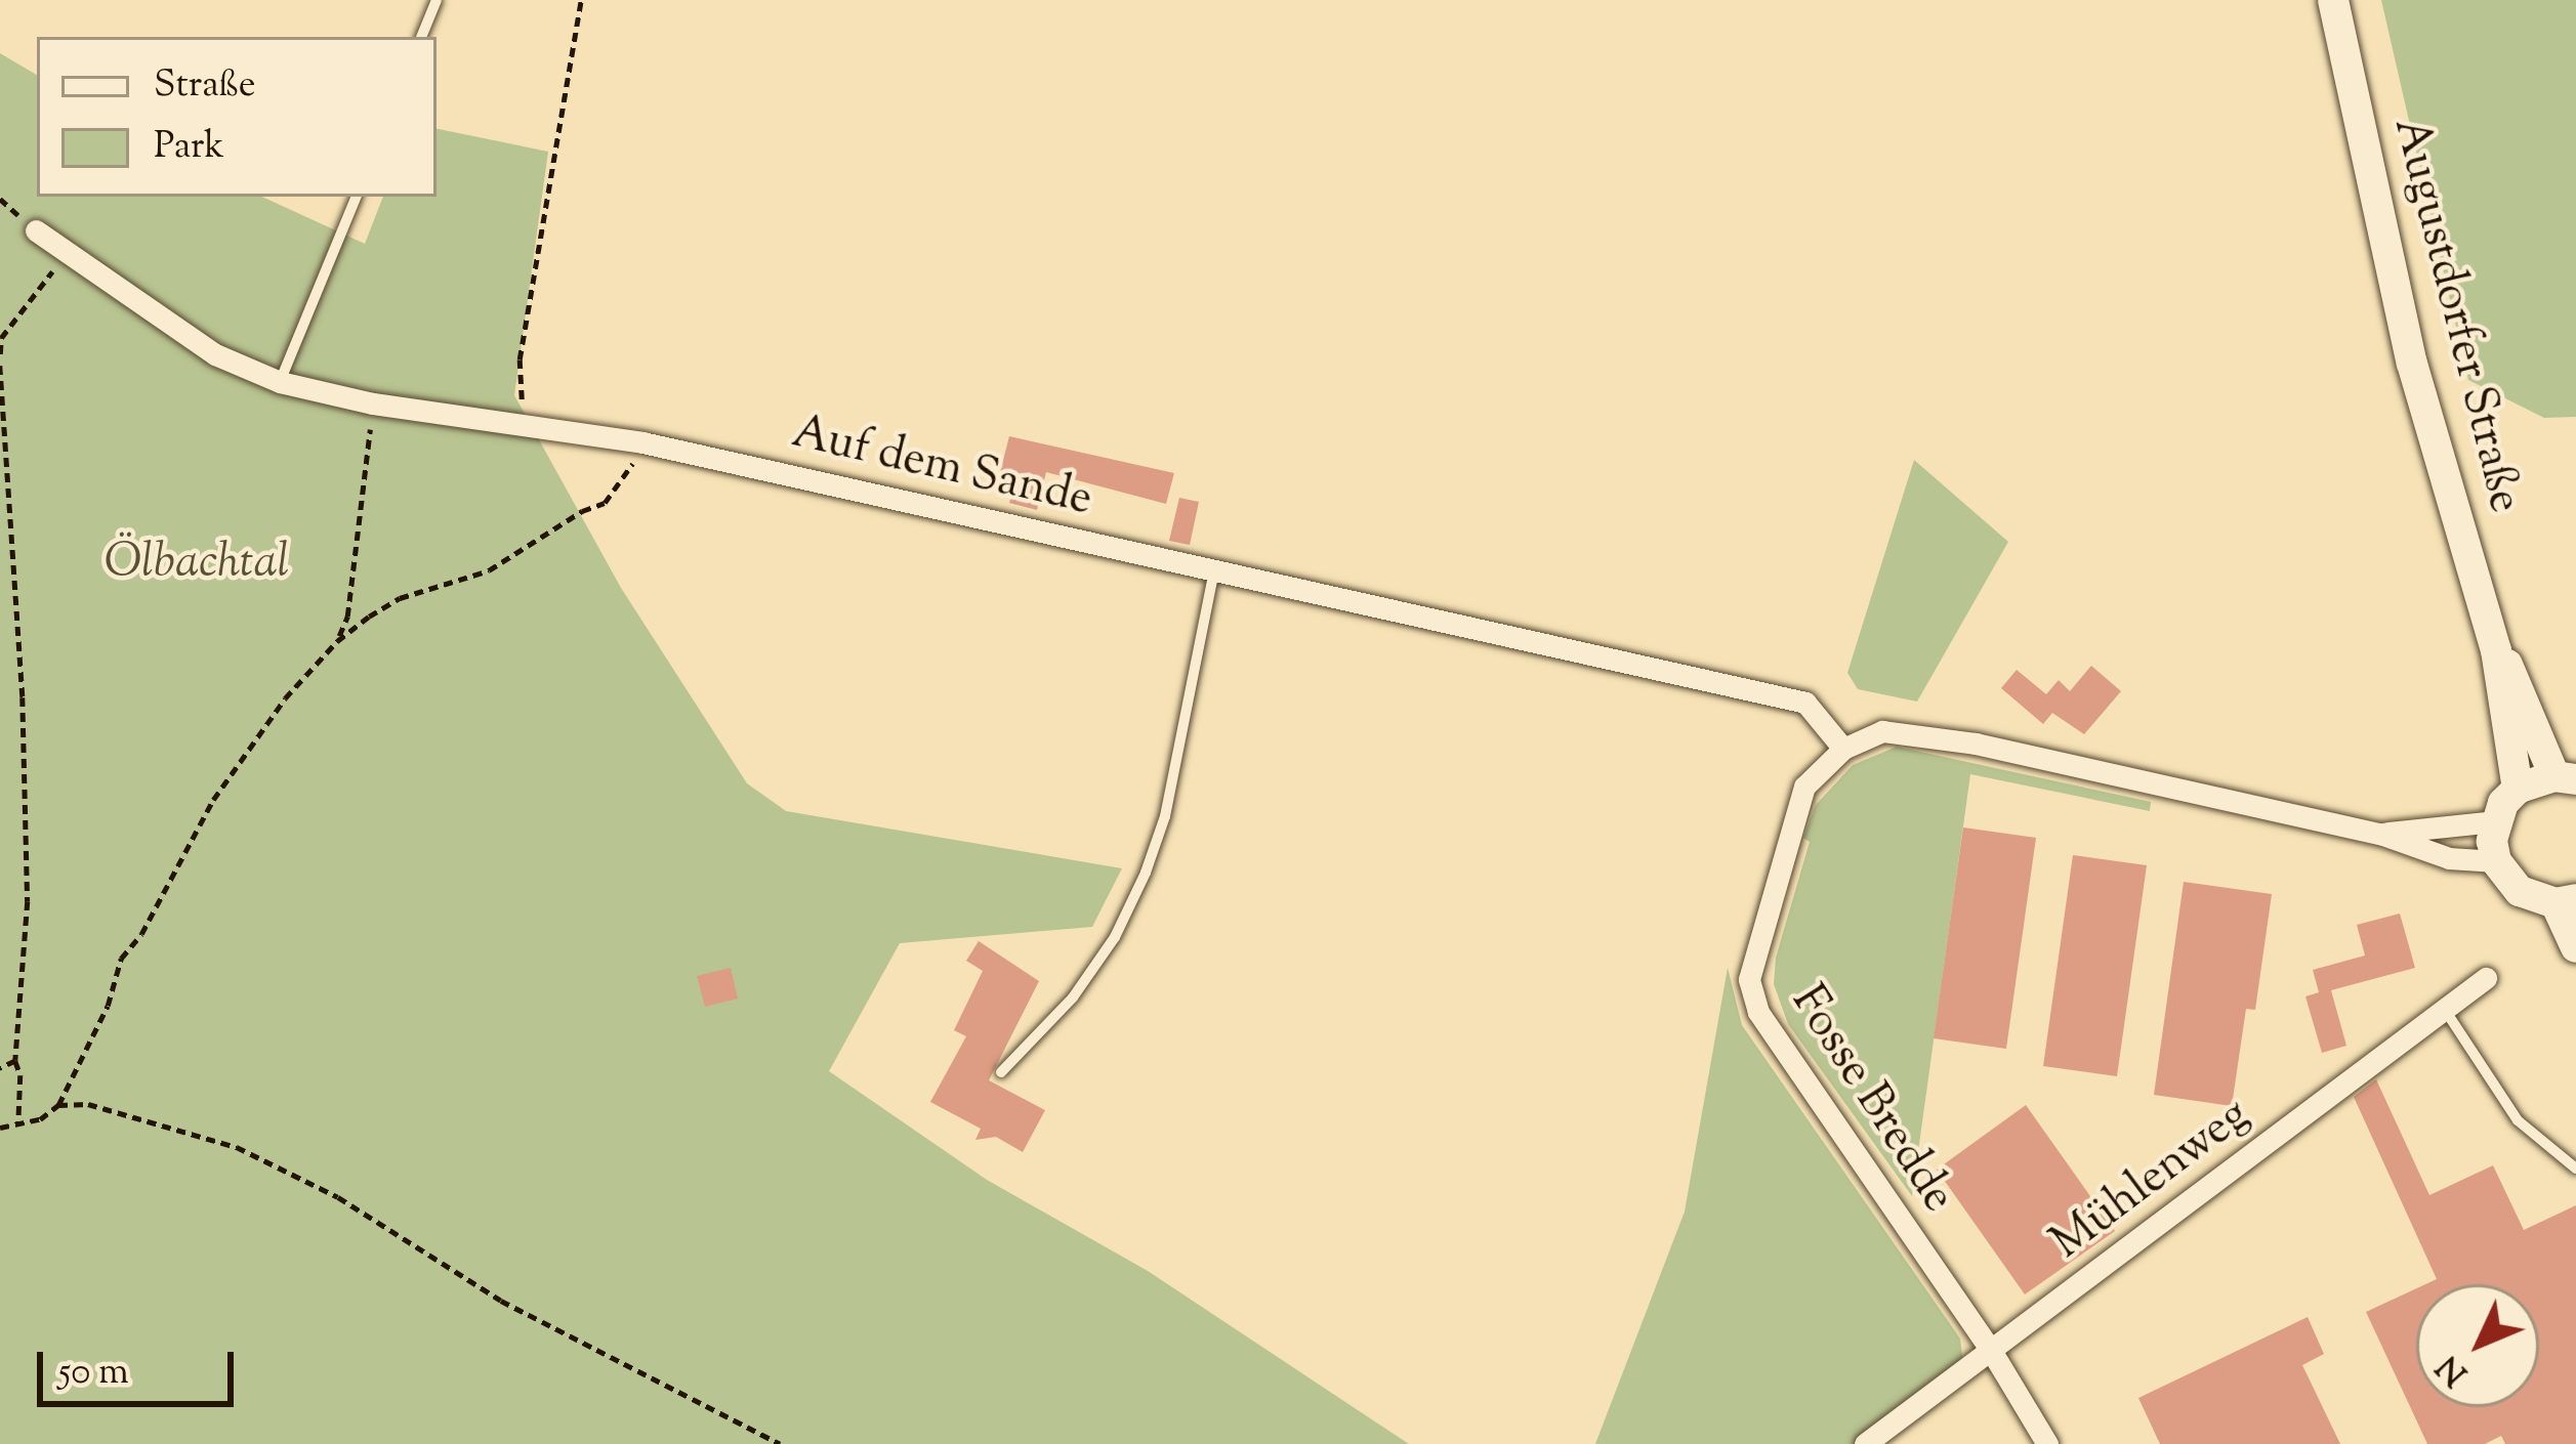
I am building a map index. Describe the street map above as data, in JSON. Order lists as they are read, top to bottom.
{
  "streets": {
    "main road": ["Augustdorfer Straße"],
    "street": ["Auf dem Sande", "Fosse Bredde", "Mühlenweg"]
  },
  "crossings": [
    ["Auf dem Sande", "Fosse Bredde"],
    ["Fosse Bredde", "Mühlenweg"]
  ],
  "parks": ["Ölbachtal"],
  "legend": ["Straße", "Park"],
  "scale_bar": "50 m",
  "north": "bottom left"
}
